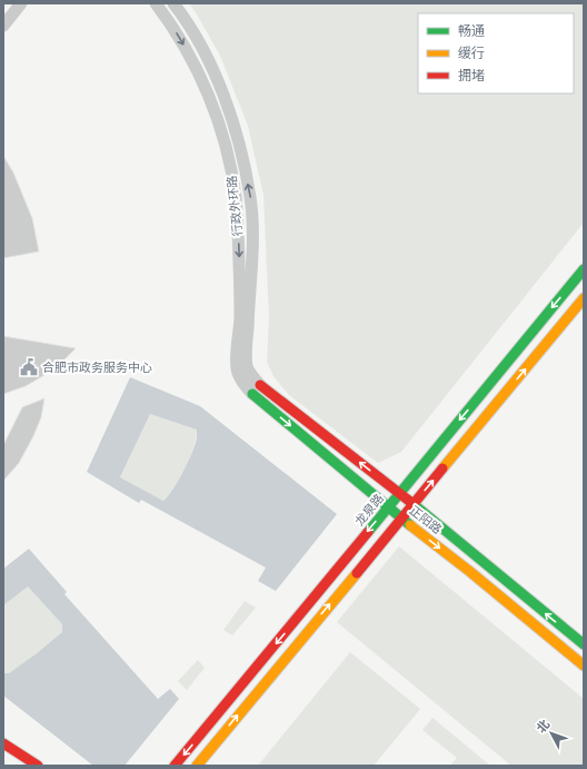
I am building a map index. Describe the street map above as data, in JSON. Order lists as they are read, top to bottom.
{
  "streets": {
    "street": ["行政外环路", "龙泉路", "正阳路"]
  },
  "crossings": [
    ["行政外环路", "正阳路"],
    ["龙泉路", "正阳路"]
  ],
  "places": {
    "public building": ["合肥市政务服务中心"]
  },
  "legend": ["畅通", "缓行", "拥堵"],
  "north": "top left"
}
